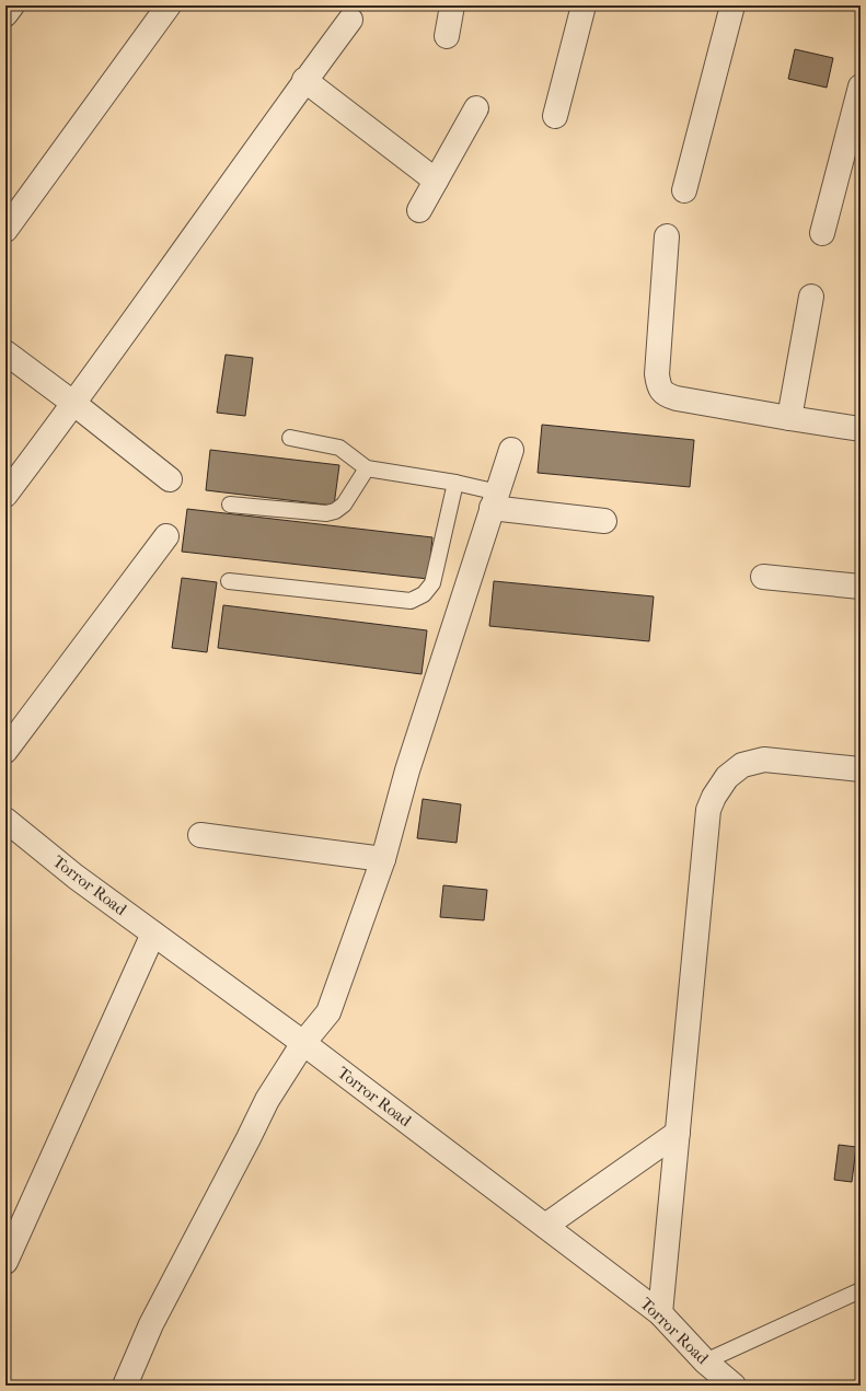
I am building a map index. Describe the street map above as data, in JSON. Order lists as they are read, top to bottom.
{
  "streets": {
    "street": ["Torror Road"]
  }
}
